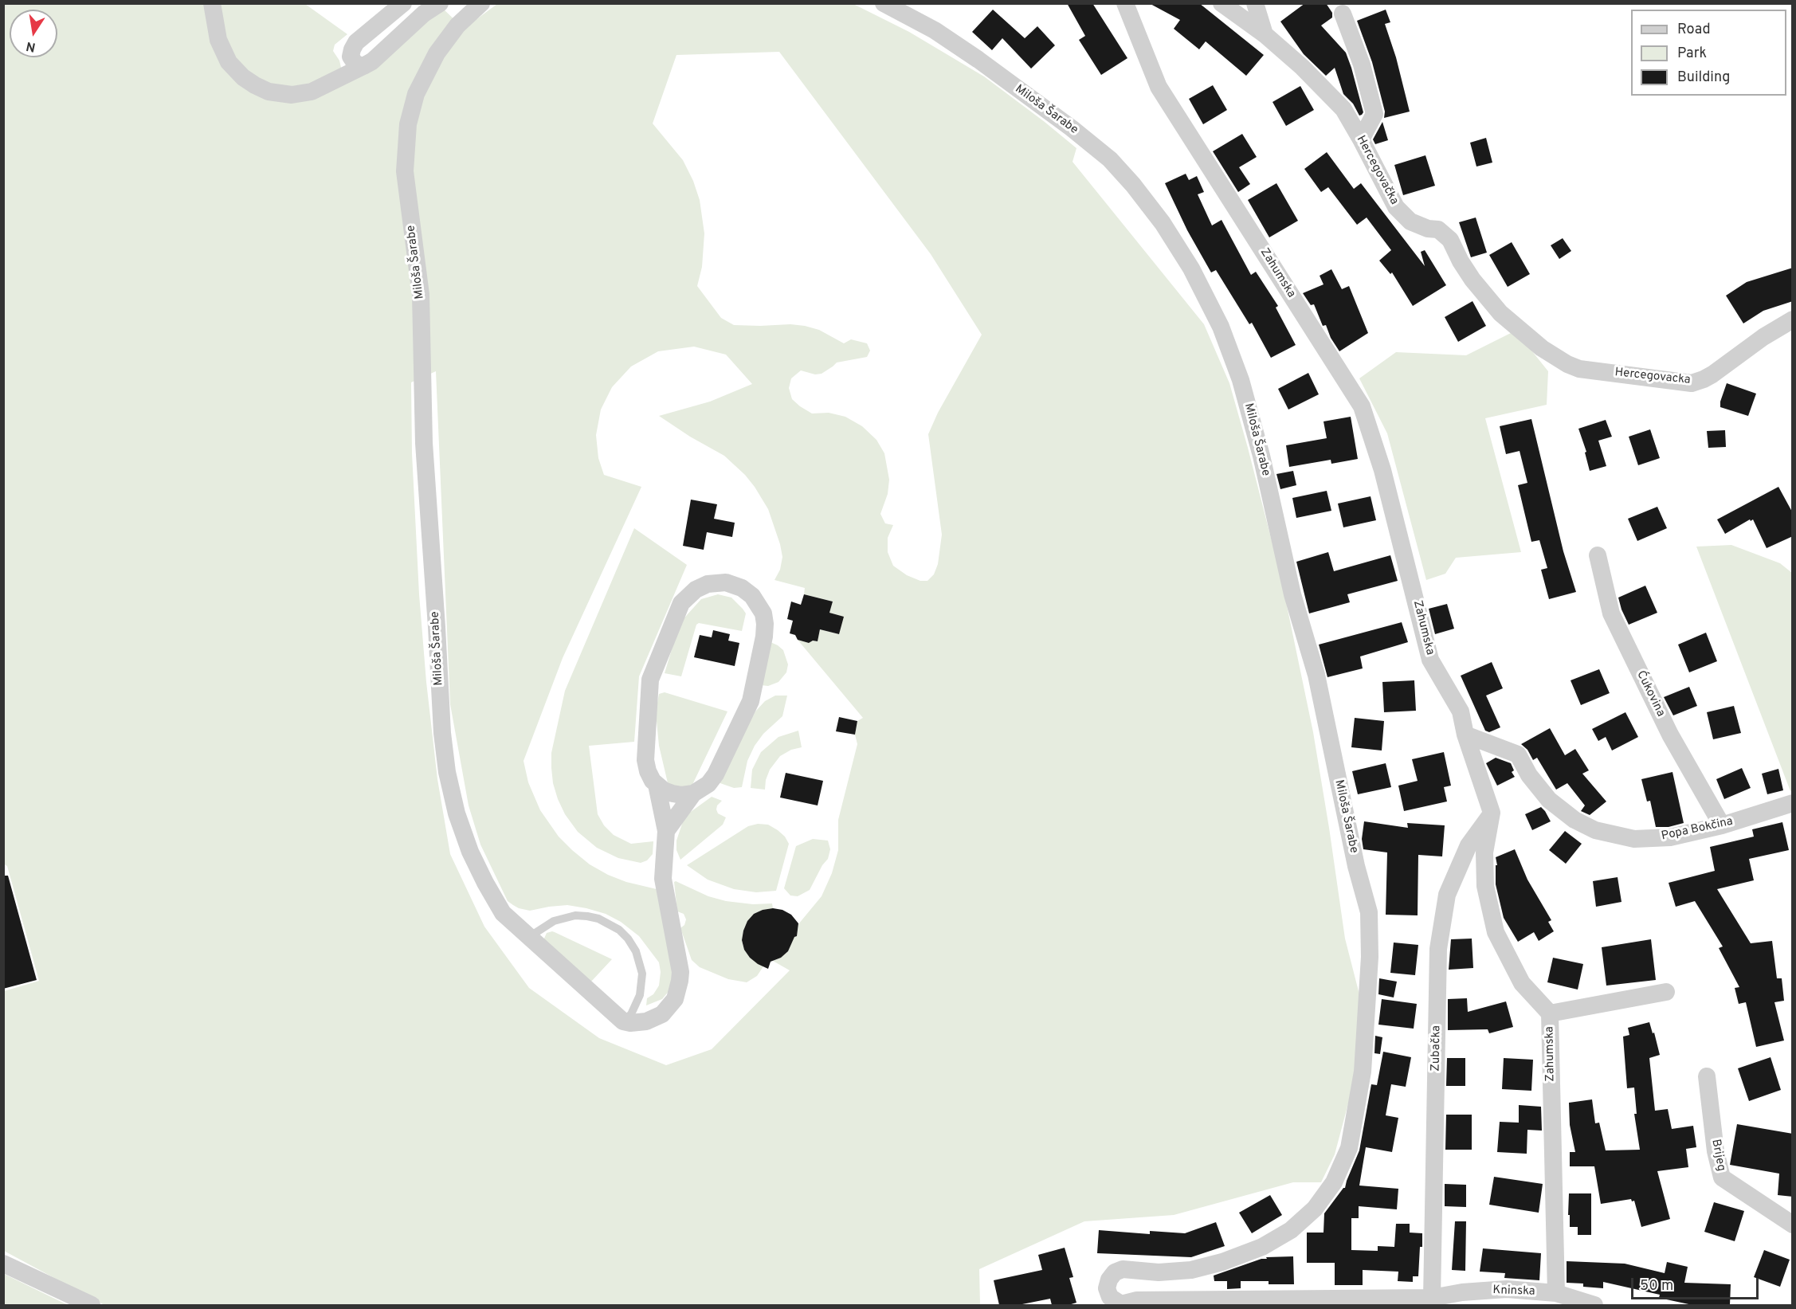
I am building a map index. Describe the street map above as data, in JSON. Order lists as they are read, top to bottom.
{
  "streets": {
    "street": [
      "Miloša Šarabe",
      "Hercegovačka",
      "Zahumska",
      "Hercegovacka",
      "Ćukovina",
      "Popa Bokčina",
      "Zubačka",
      "Brijeg",
      "Kninska"
    ]
  },
  "crossings": [
    ["Miloša Šarabe", "Zubačka"],
    ["Miloša Šarabe", "Kninska"],
    ["Hercegovačka", "Hercegovacka"],
    ["Zahumska", "Popa Bokčina"],
    ["Zahumska", "Zubačka"],
    ["Zahumska", "Kninska"],
    ["Ćukovina", "Popa Bokčina"],
    ["Zubačka", "Kninska"]
  ],
  "legend": ["Road", "Park", "Building"],
  "scale_bar": "50 m",
  "north": "bottom"
}
